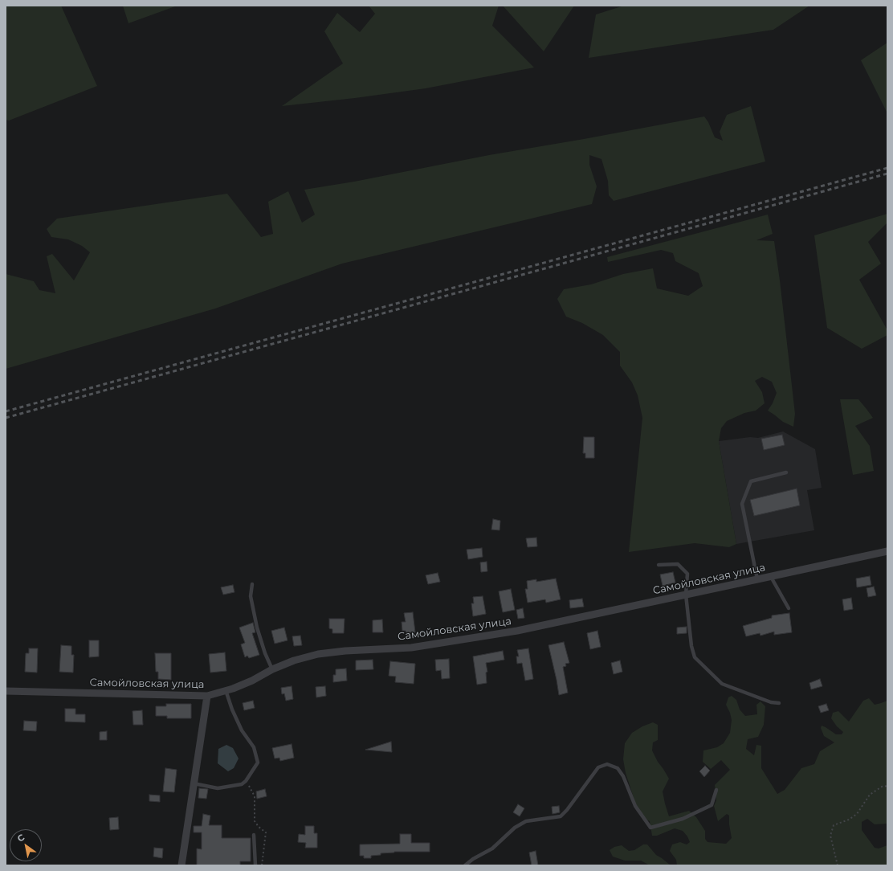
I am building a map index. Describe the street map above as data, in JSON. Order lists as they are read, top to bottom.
{
  "streets": {
    "street": ["Самойловская улица"]
  },
  "north": "top left"
}
